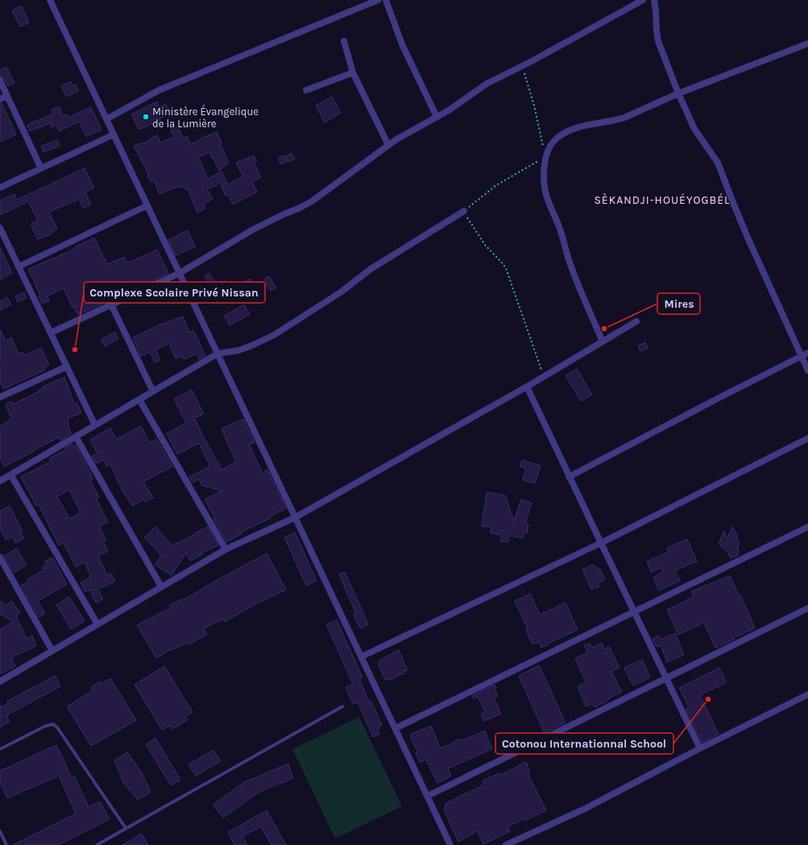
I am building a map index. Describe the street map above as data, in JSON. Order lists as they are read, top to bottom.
{
  "districts": ["SÈKANDJI-HOUÉYOGBÉL"],
  "places": [
    "Ministère Évangelique de la Lumière",
    "Mires",
    "Complexe Scolaire Privé Nissan",
    "Cotonou Internationnal School"
  ]
}
